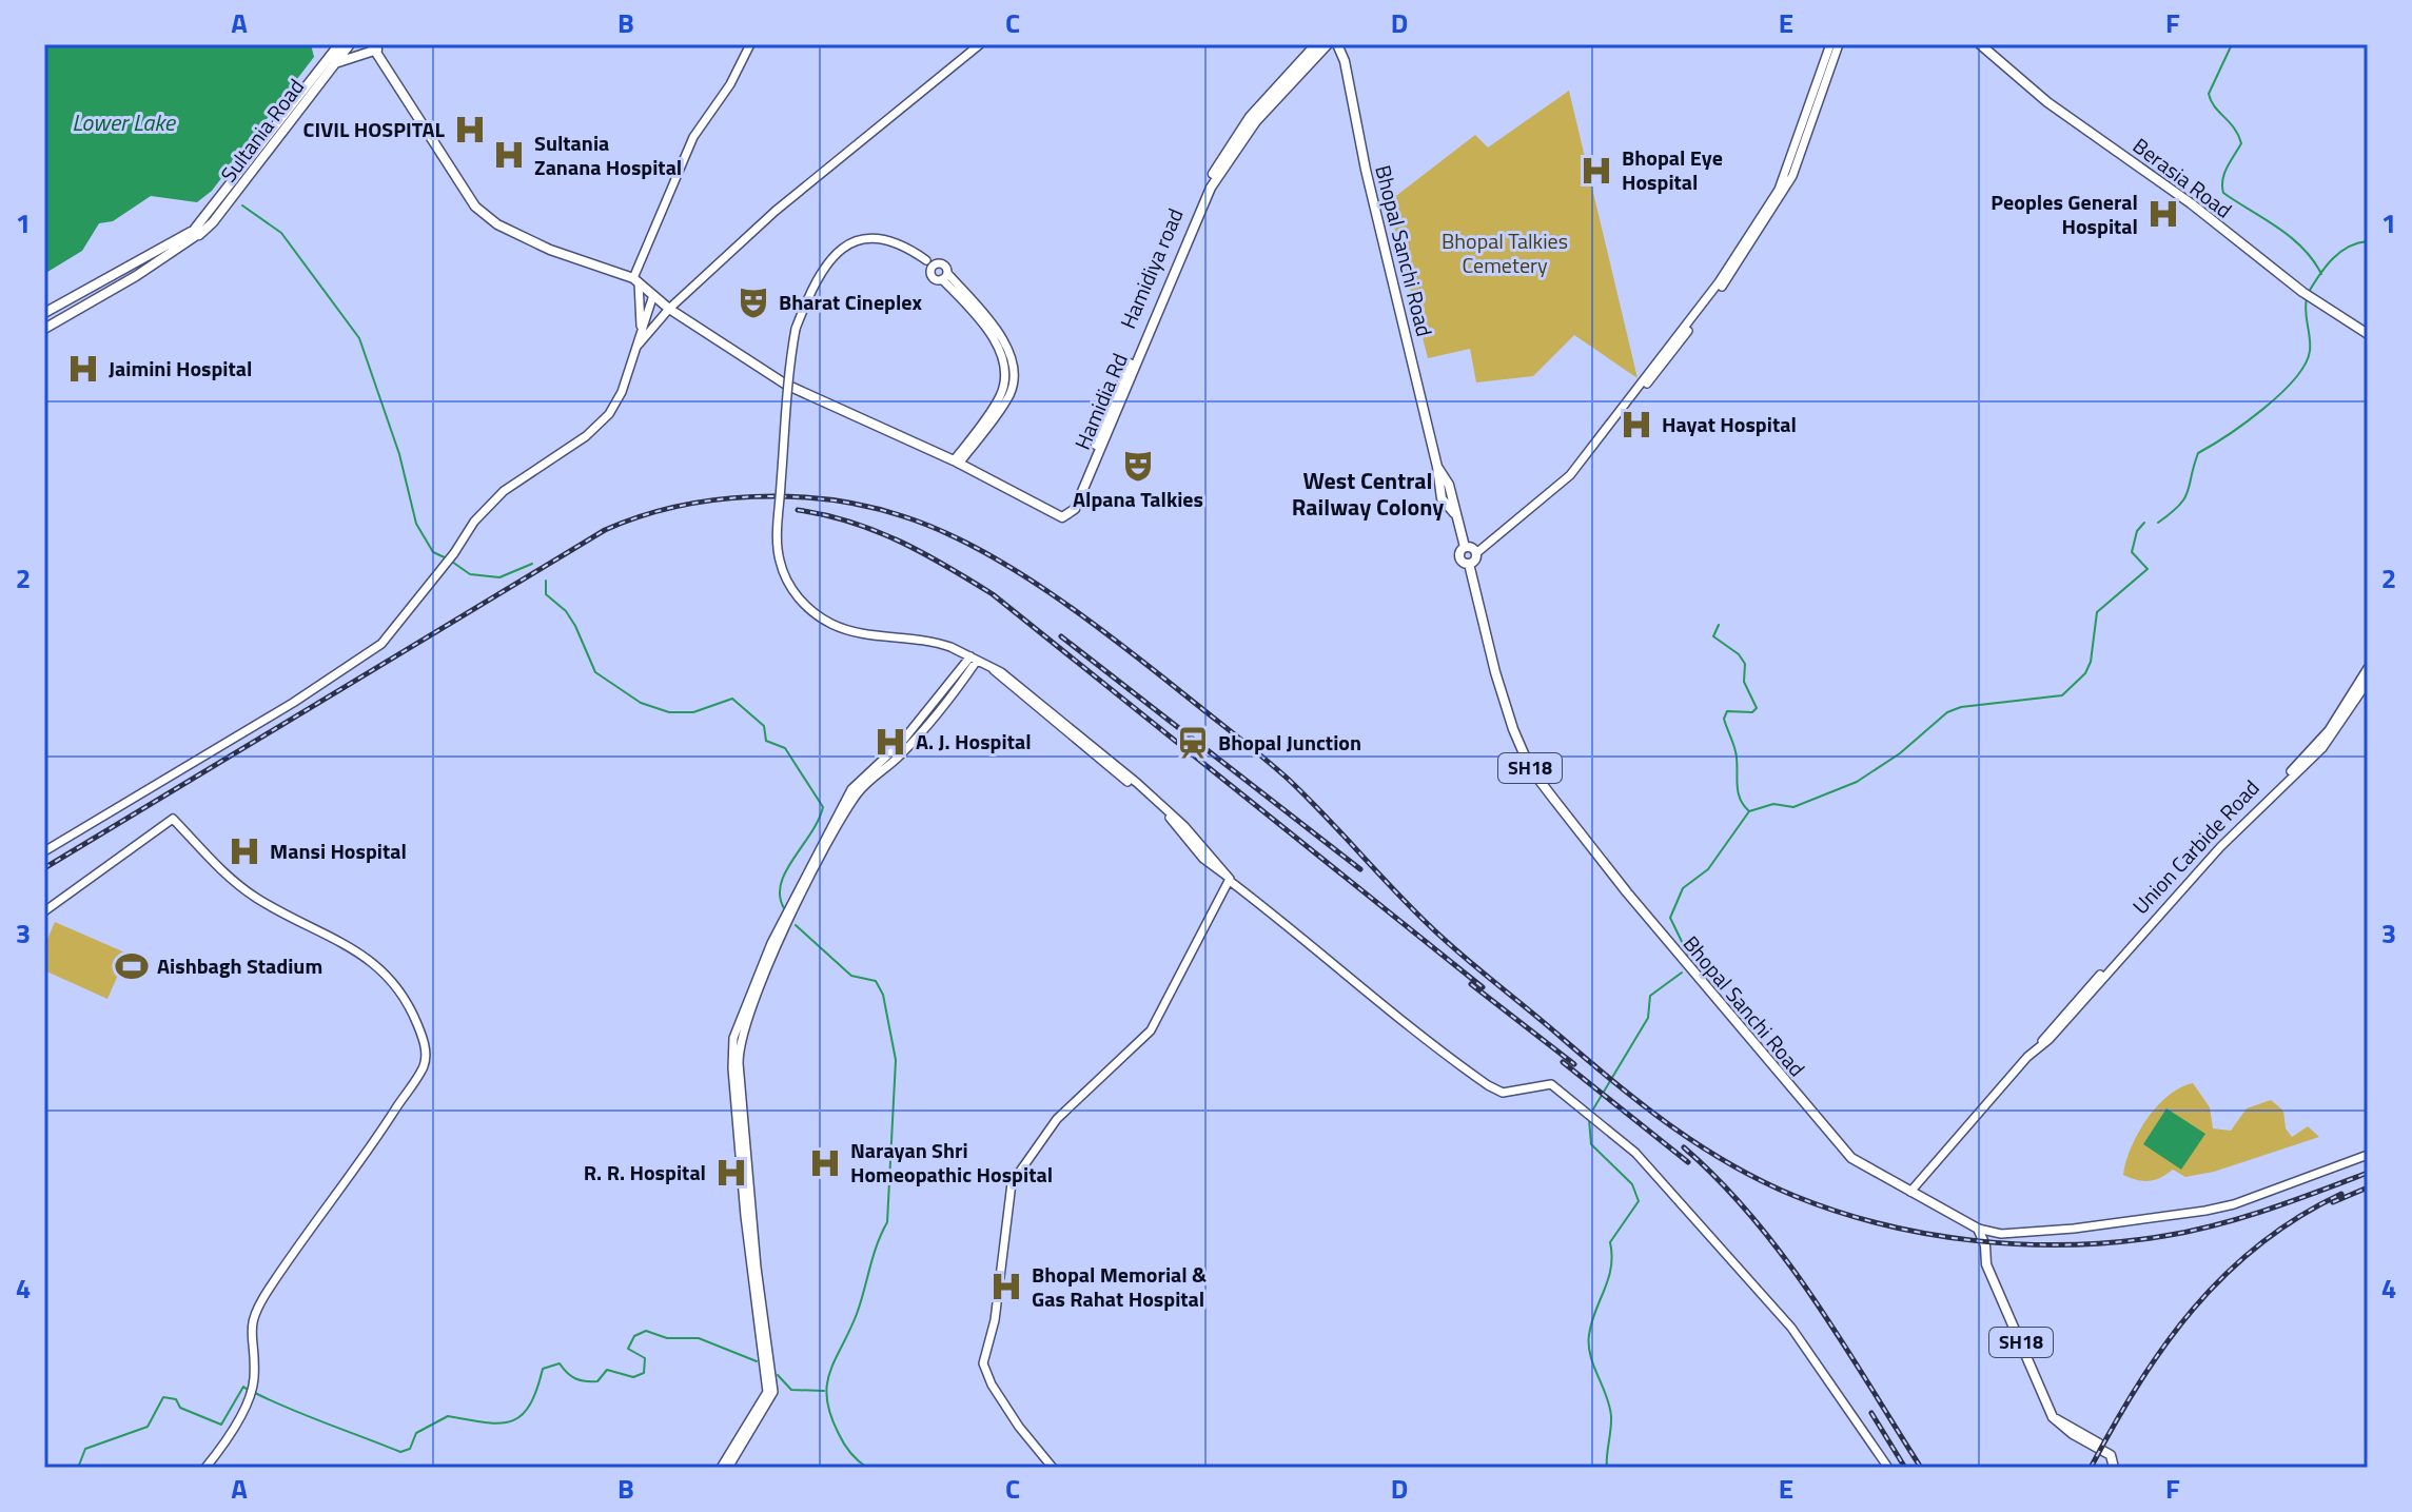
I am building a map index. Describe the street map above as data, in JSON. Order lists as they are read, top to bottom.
{
  "streets": {
    "main road": [
      "Sultania Road",
      "Berasia Road",
      "Bhopal Sanchi Road",
      "Hamidiya road",
      "Hamidia Rd",
      "SH18"
    ],
    "street": ["Union Carbide Road"]
  },
  "crossings": [
    ["Bhopal Sanchi Road", "SH18"],
    ["Bhopal Sanchi Road", "Union Carbide Road"],
    ["Hamidiya road", "Hamidia Rd"]
  ],
  "districts": ["West Central Railway Colony"],
  "water": ["Lower Lake"],
  "parks": ["Bhopal Talkies Cemetery"],
  "places": {
    "hospital": [
      "CIVIL HOSPITAL",
      "Sultania Zanana Hospital",
      "Bhopal Eye Hospital",
      "Peoples General Hospital",
      "Jaimini Hospital",
      "Hayat Hospital",
      "A. J. Hospital",
      "Mansi Hospital",
      "Narayan Shri Homeopathic Hospital",
      "R. R. Hospital",
      "Bhopal Memorial & Gas Rahat Hospital"
    ],
    "theatre": ["Bharat Cineplex", "Alpana Talkies"],
    "station": ["Bhopal Junction"],
    "sports": ["Aishbagh Stadium"]
  },
  "grid": {
    "columns": [
      "A",
      "B",
      "C",
      "D",
      "E",
      "F"
    ],
    "rows": [
      "1",
      "2",
      "3",
      "4"
    ]
  }
}
